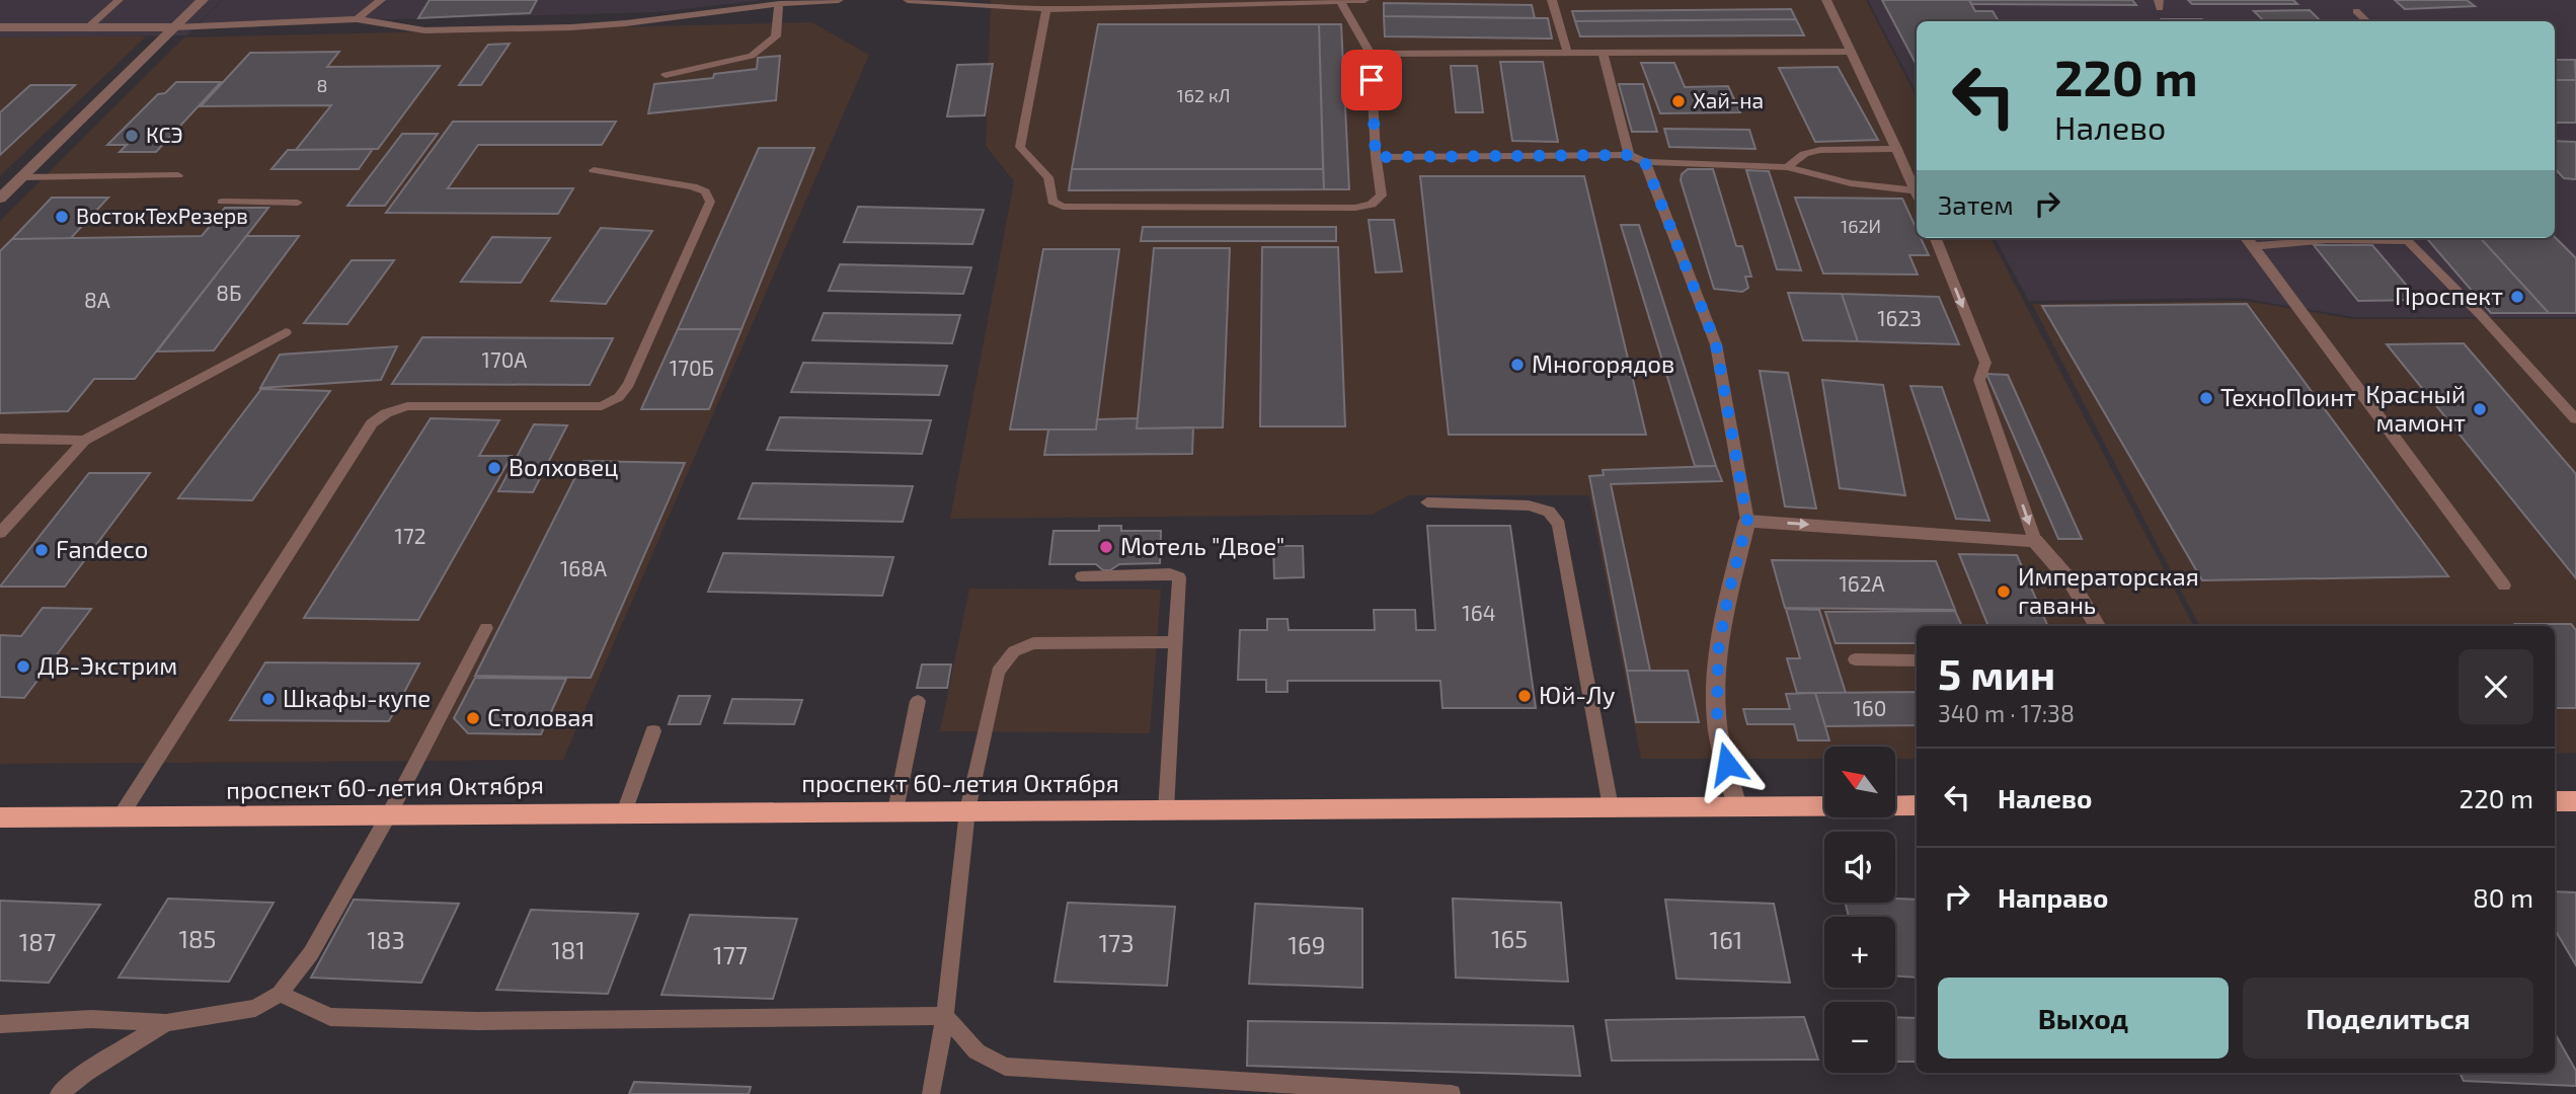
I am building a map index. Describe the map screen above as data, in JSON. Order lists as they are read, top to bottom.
{
  "streets": {
    "highway": ["проспект 60-летия Октября"]
  },
  "places": [
    "Хай-на",
    "КСЭ",
    "ВостокТехРезерв",
    "Проспект",
    "Многорядов",
    "ТехноПоинт",
    "Красный мамонт",
    "Волховец",
    "Мотель \"Двое\"",
    "Fandeco",
    "Императорская гавань",
    "ДВ-Экстрим",
    "Юй-Лу",
    "Шкафы-купе",
    "Столовая"
  ],
  "house_numbers": [
    "8",
    "162 кЛ",
    "162И",
    "8Б",
    "8А",
    "162З",
    "170А",
    "170Б",
    "172",
    "168А",
    "162А",
    "164",
    "160",
    "185",
    "165",
    "183",
    "161",
    "187",
    "173",
    "169",
    "181",
    "177"
  ],
  "north": "top left",
  "page": {
    "turn": ["220 m", "Налево"],
    "then": "Затем",
    "heading": ["5 мин", "340 m · 17:38"],
    "map_buttons": ["+", "−"],
    "list": [
      {
        "name": "Налево",
        "value": "220 m"
      },
      {
        "name": "Направо",
        "value": "80 m"
      }
    ],
    "buttons": ["Выход", "Поделиться"]
  }
}
